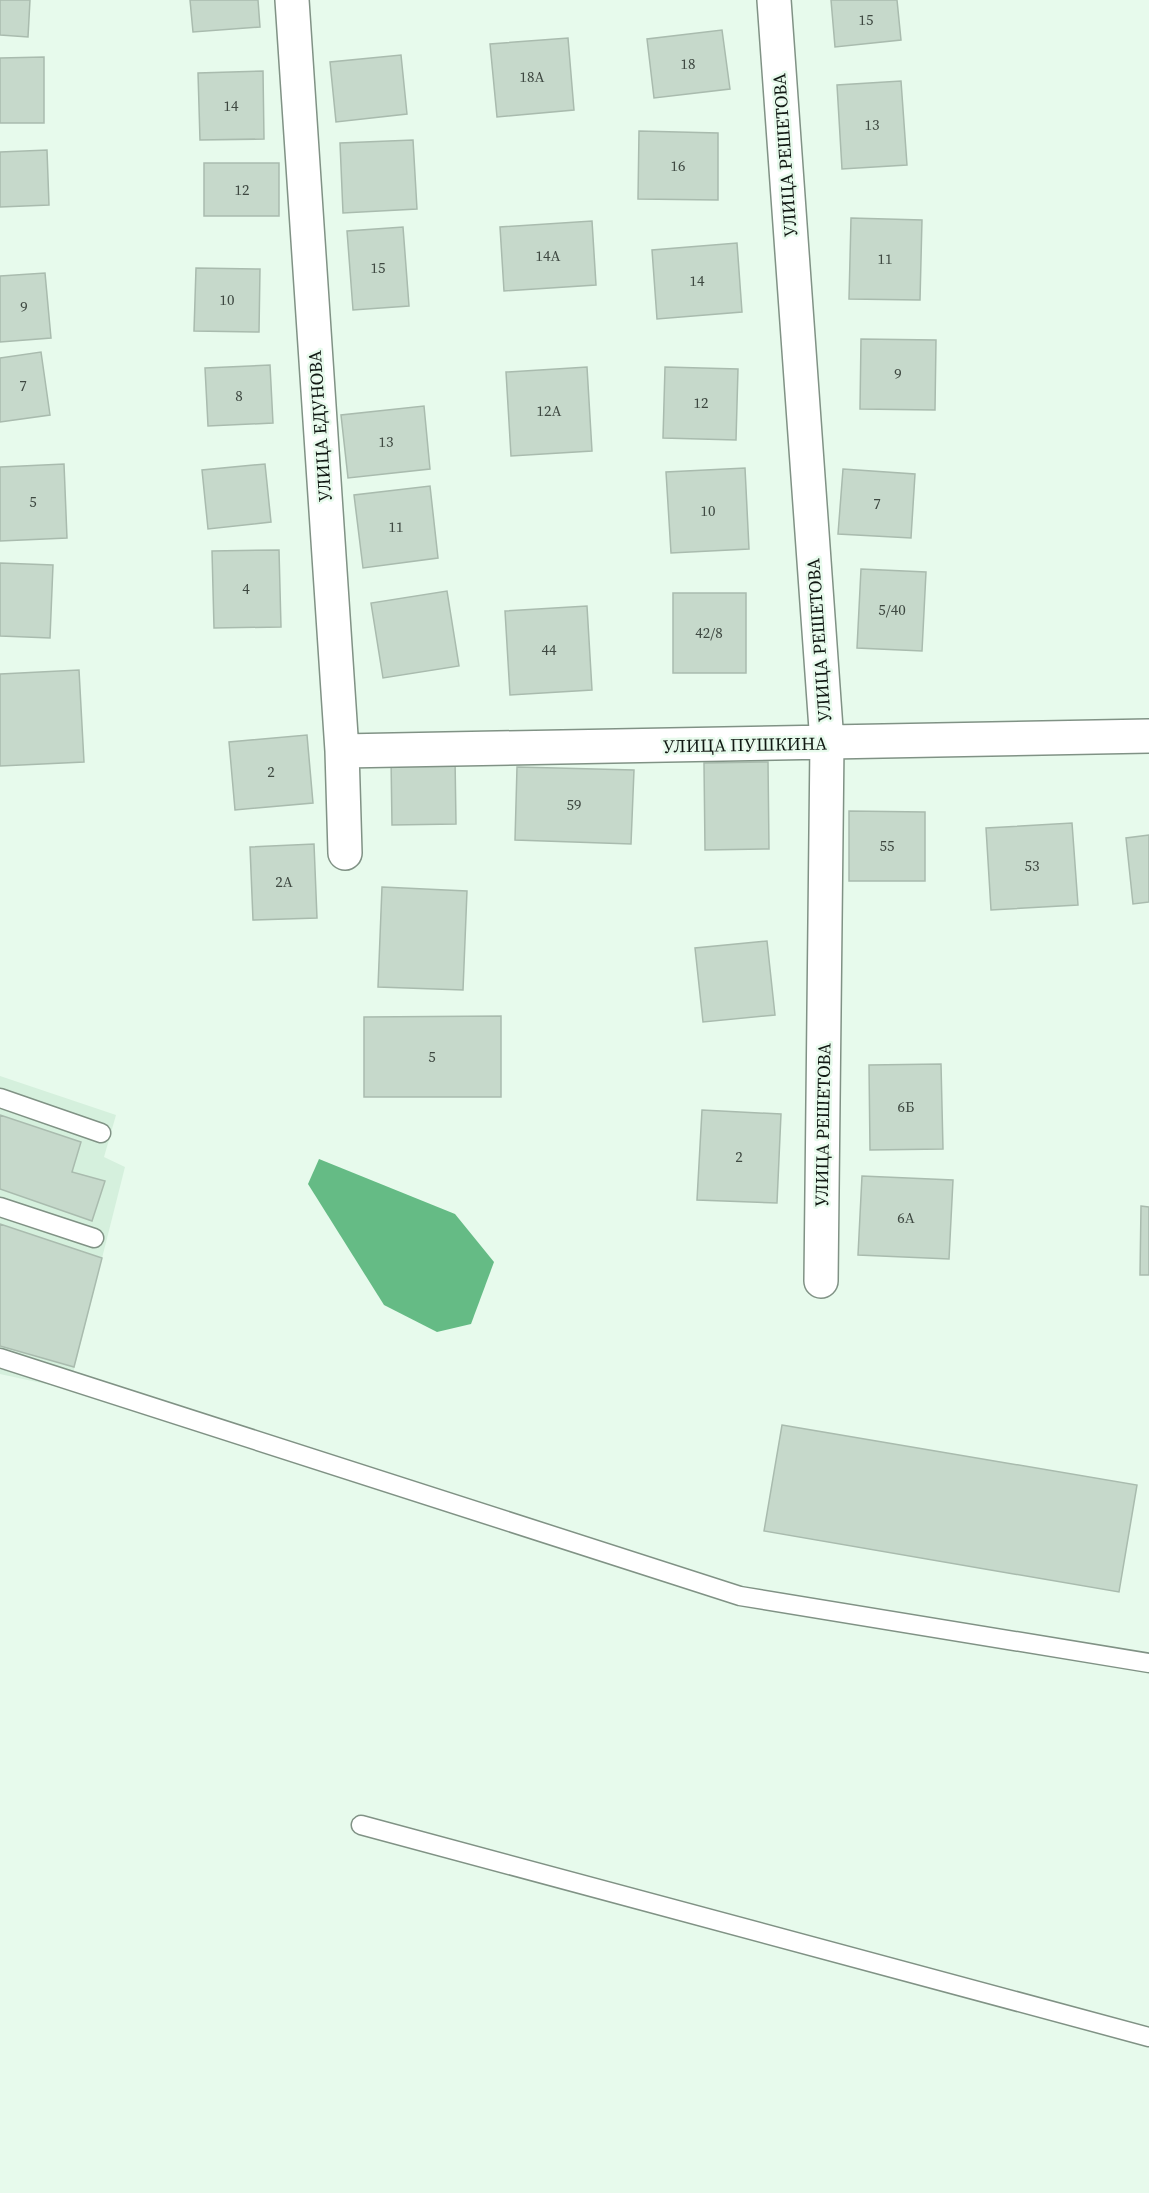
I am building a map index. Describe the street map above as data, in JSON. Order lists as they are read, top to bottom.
{
  "streets": {
    "street": ["УЛИЦА РЕШЕТОВА", "УЛИЦА ЕДУНОВА", "УЛИЦА ПУШКИНА"]
  },
  "crossings": [
    ["УЛИЦА РЕШЕТОВА", "УЛИЦА ПУШКИНА"],
    ["УЛИЦА ЕДУНОВА", "УЛИЦА ПУШКИНА"]
  ],
  "house_numbers": [
    "15",
    "18",
    "18А",
    "14",
    "13",
    "16",
    "12",
    "14А",
    "11",
    "15",
    "14",
    "10",
    "9",
    "9",
    "7",
    "8",
    "12",
    "12А",
    "13",
    "5",
    "7",
    "10",
    "11",
    "4",
    "5/40",
    "42/8",
    "44",
    "2",
    "59",
    "55",
    "53",
    "2А",
    "5",
    "6Б",
    "2",
    "6А"
  ]
}
